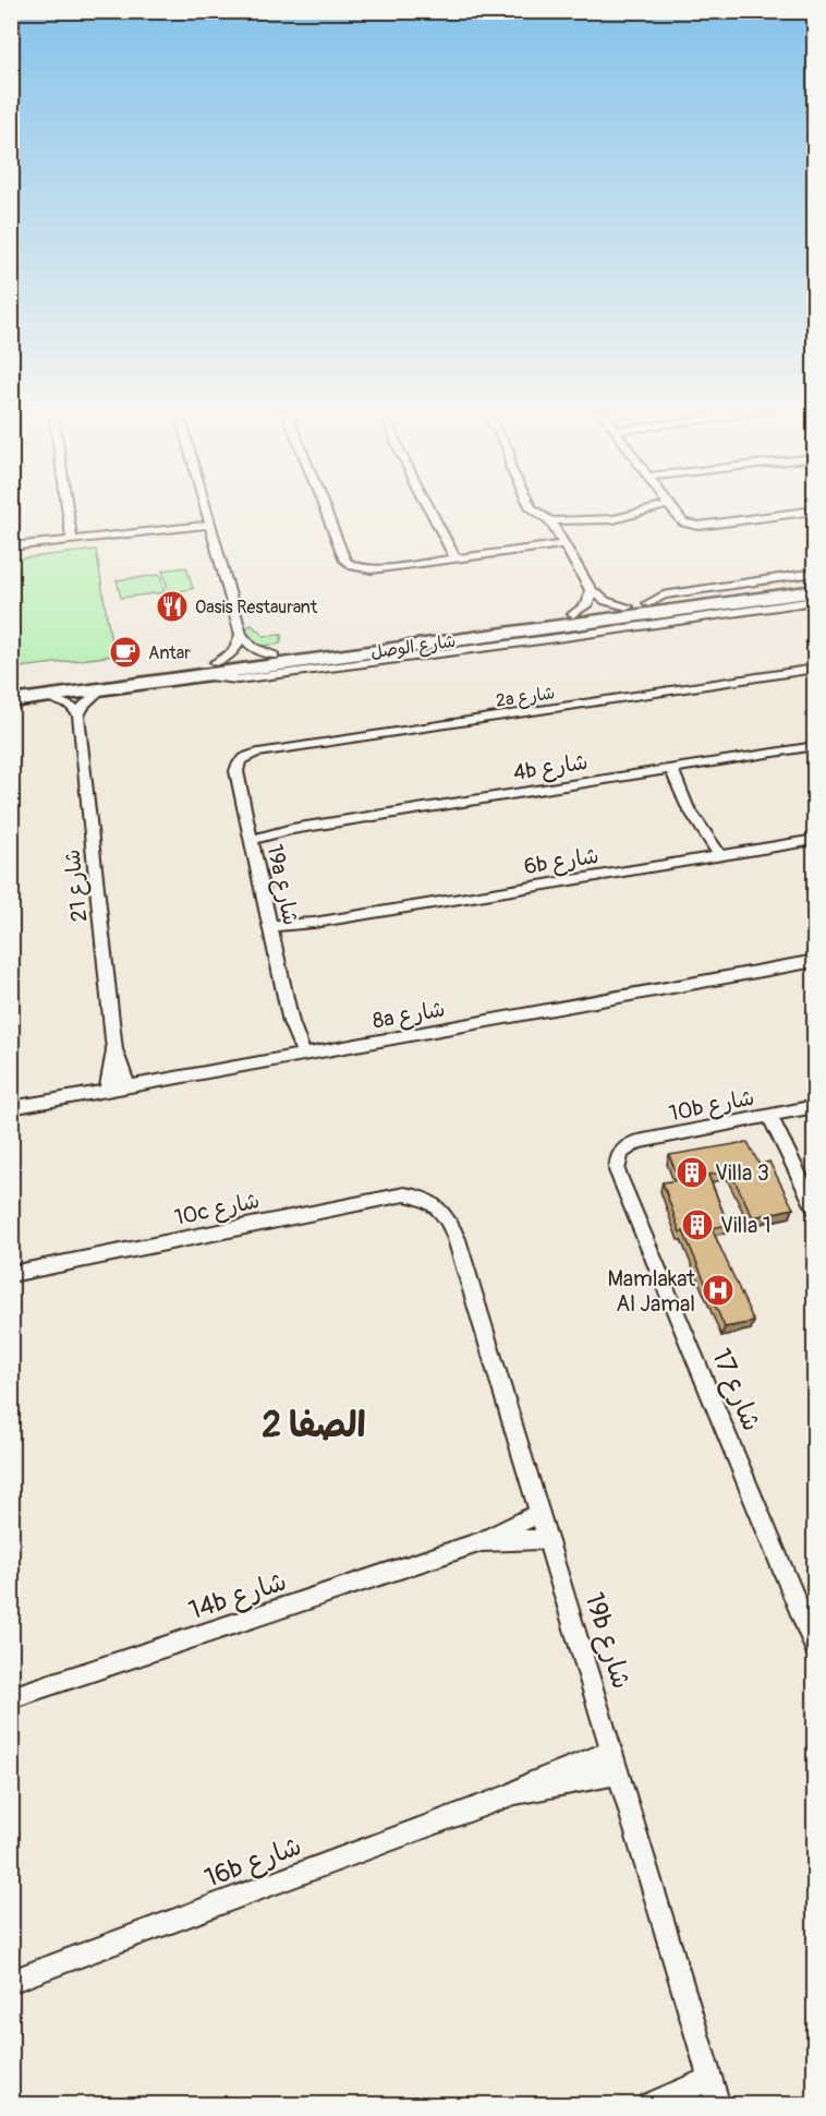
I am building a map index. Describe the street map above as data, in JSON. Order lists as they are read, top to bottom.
{
  "streets": {
    "main road": ["شارع الوصل"],
    "street": [
      "2a شارع",
      "4b شارع",
      "6b شارع",
      "19a شارع",
      "شارع 21",
      "8a شارع",
      "10b شارع",
      "10c شارع",
      "شارع 17",
      "14b شارع",
      "19b شارع",
      "16b شارع"
    ]
  },
  "crossings": [
    ["2a شارع", "19a شارع"],
    ["4b شارع", "19a شارع"],
    ["6b شارع", "19a شارع"],
    ["19a شارع", "8a شارع"],
    ["شارع 21", "8a شارع"],
    ["10b شارع", "شارع 17"],
    ["10c شارع", "19b شارع"],
    ["14b شارع", "19b شارع"],
    ["19b شارع", "16b شارع"]
  ],
  "districts": ["الصفا 2"],
  "places": {
    "restaurant": ["Oasis Restaurant"],
    "cafe": ["Antar"],
    "building": ["Villa 3", "Villa 1"],
    "hospital": ["Mamlakat Al Jamal"]
  }
}
